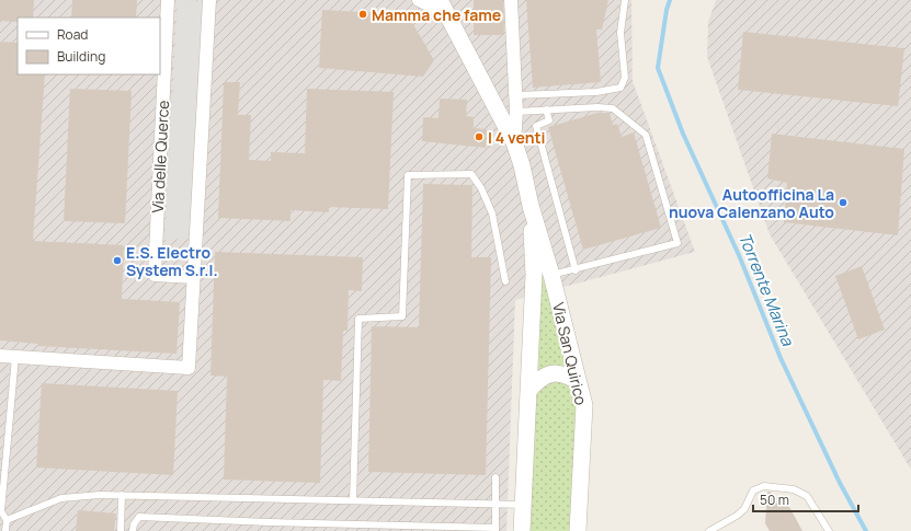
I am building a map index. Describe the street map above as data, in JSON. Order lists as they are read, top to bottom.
{
  "streets": {
    "street": ["Via delle Querce", "Via San Quirico"]
  },
  "water": ["Torrente Marina"],
  "places": [
    "Mamma che fame",
    "I 4 venti",
    "Autoofficina La nuova Calenzano Auto",
    "E.S. Electro System S.r.l."
  ],
  "legend": ["Road", "Building"],
  "scale_bar": "50 m"
}
